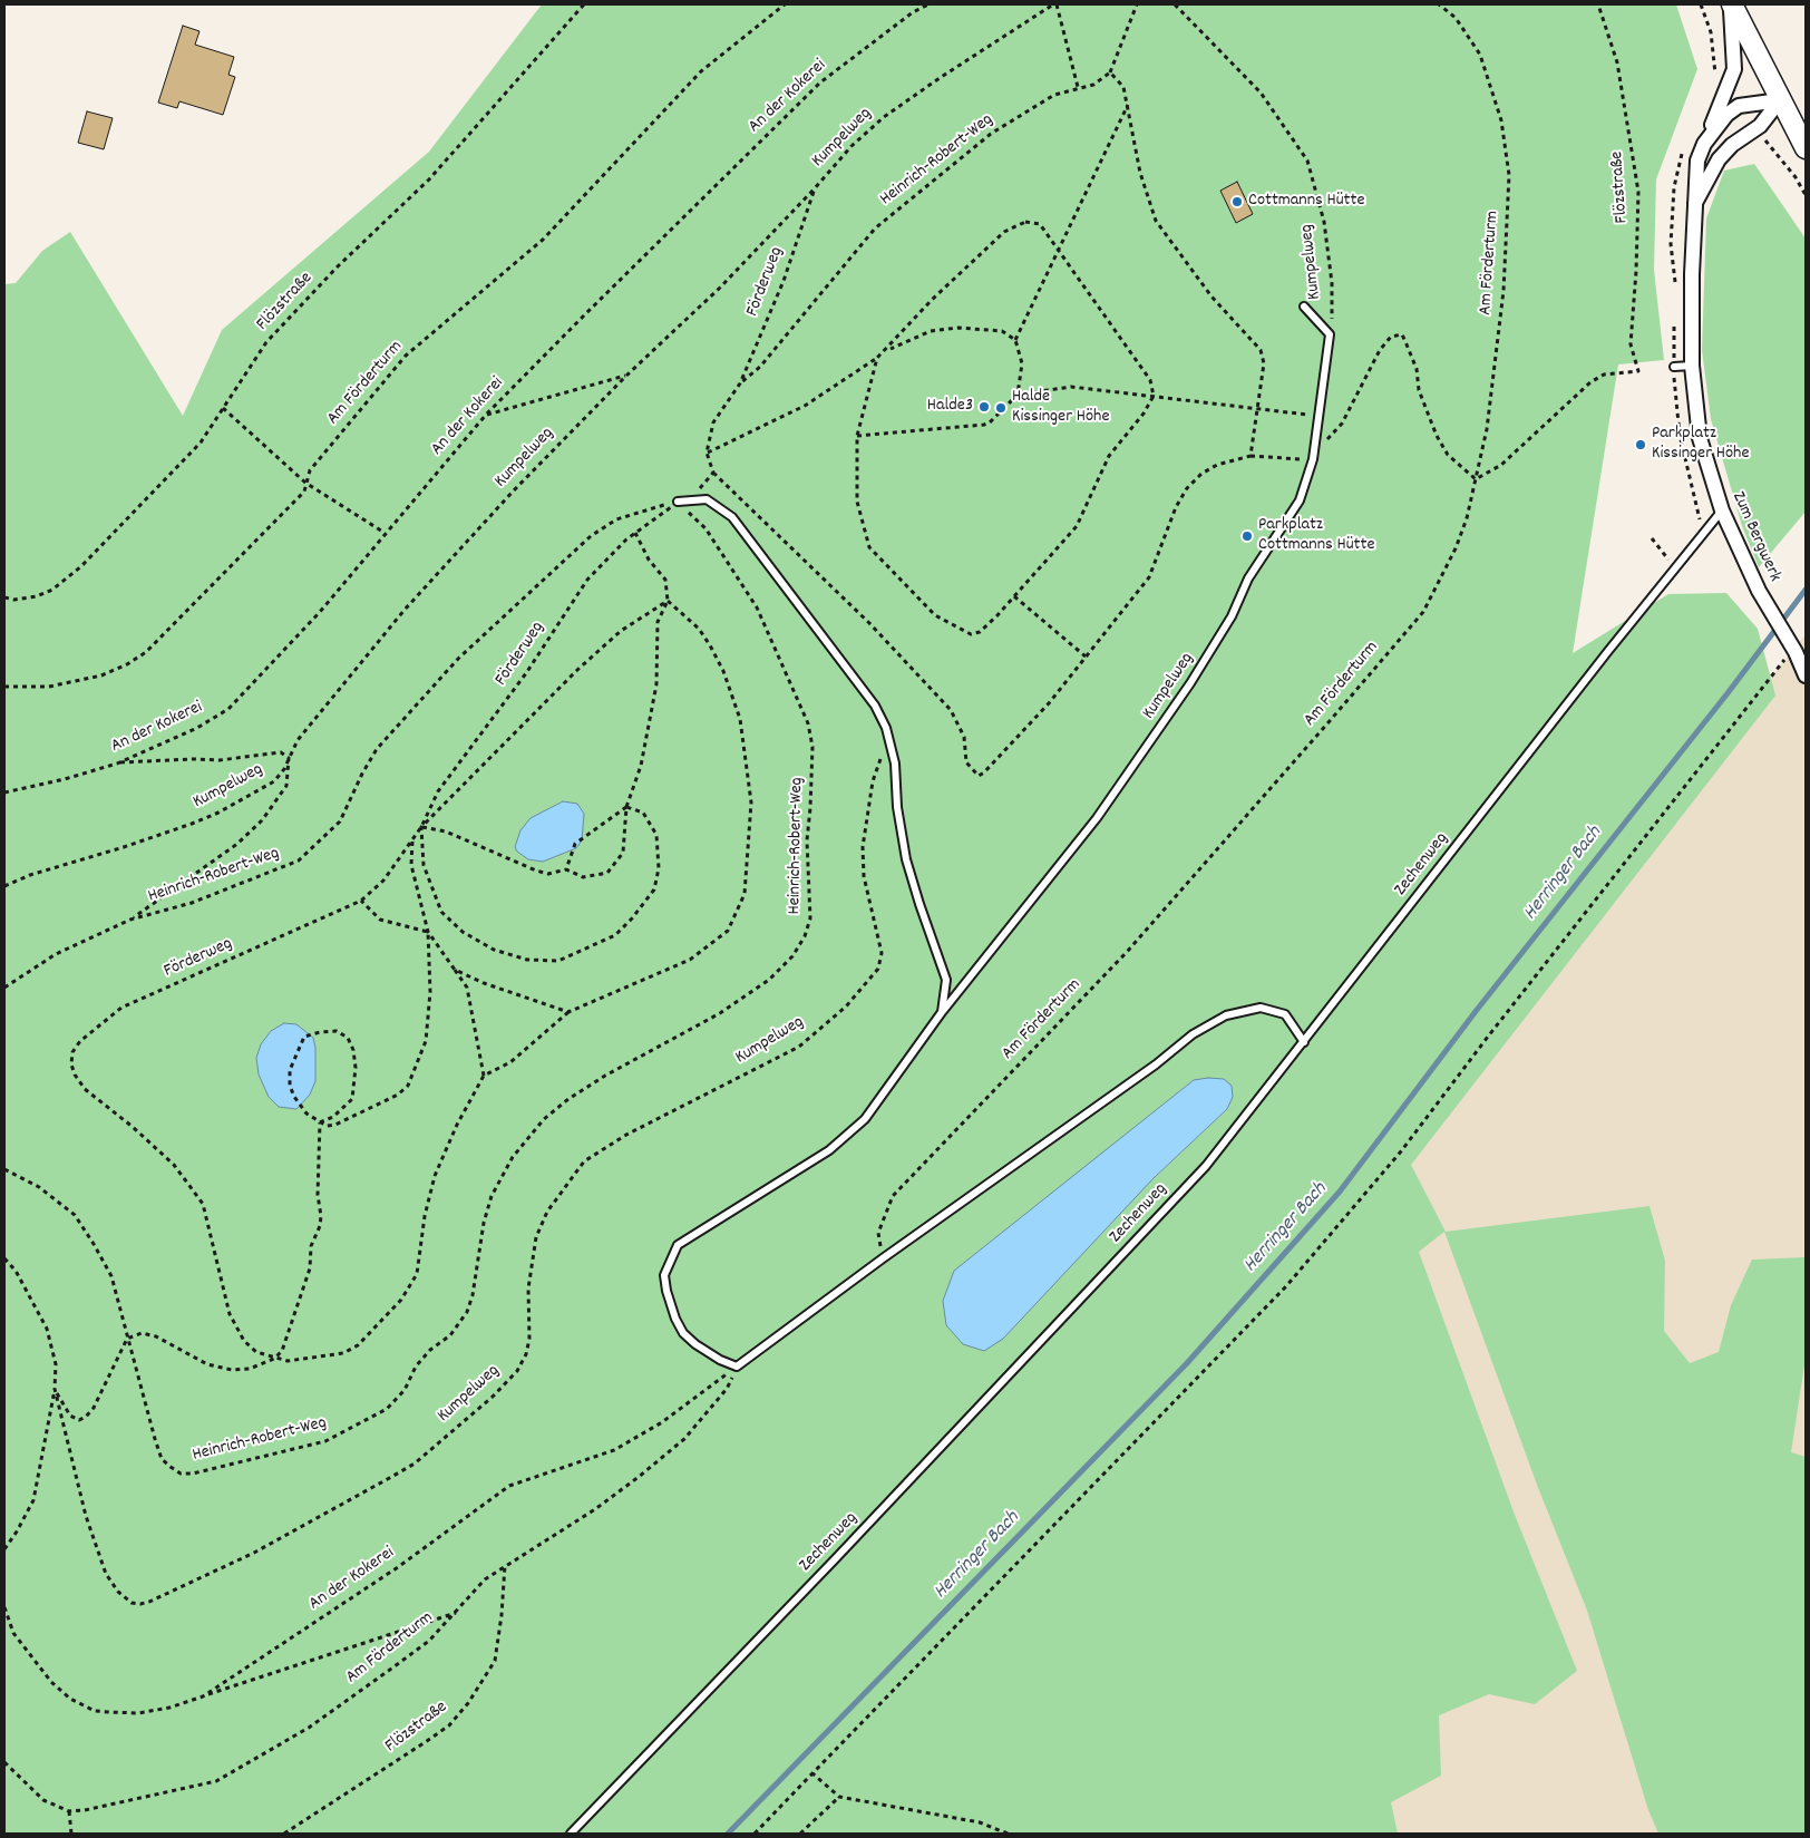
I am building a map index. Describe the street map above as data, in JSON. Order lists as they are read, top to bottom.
{
  "streets": {
    "street": ["Zum Bergwerk"],
    "lane": ["Kumpelweg", "Zechenweg"],
    "path": [
      "An der Kokerei",
      "Heinrich-Robert-Weg",
      "Flözstraße",
      "Am Förderturm",
      "Förderweg"
    ]
  },
  "crossings": [
    ["An der Kokerei", "Kumpelweg"],
    ["An der Kokerei", "Am Förderturm"],
    ["Kumpelweg", "Am Förderturm"],
    ["Kumpelweg", "Förderweg"],
    ["Heinrich-Robert-Weg", "Förderweg"],
    ["Flözstraße", "Am Förderturm"],
    ["Zum Bergwerk", "Zechenweg"]
  ],
  "water": ["Herringer Bach"],
  "places": [
    "Cottmanns Hütte",
    "Halde3",
    "Halde Kissinger Höhe",
    "Parkplatz Kissinger Höhe",
    "Parkplatz Cottmanns Hütte"
  ]
}
